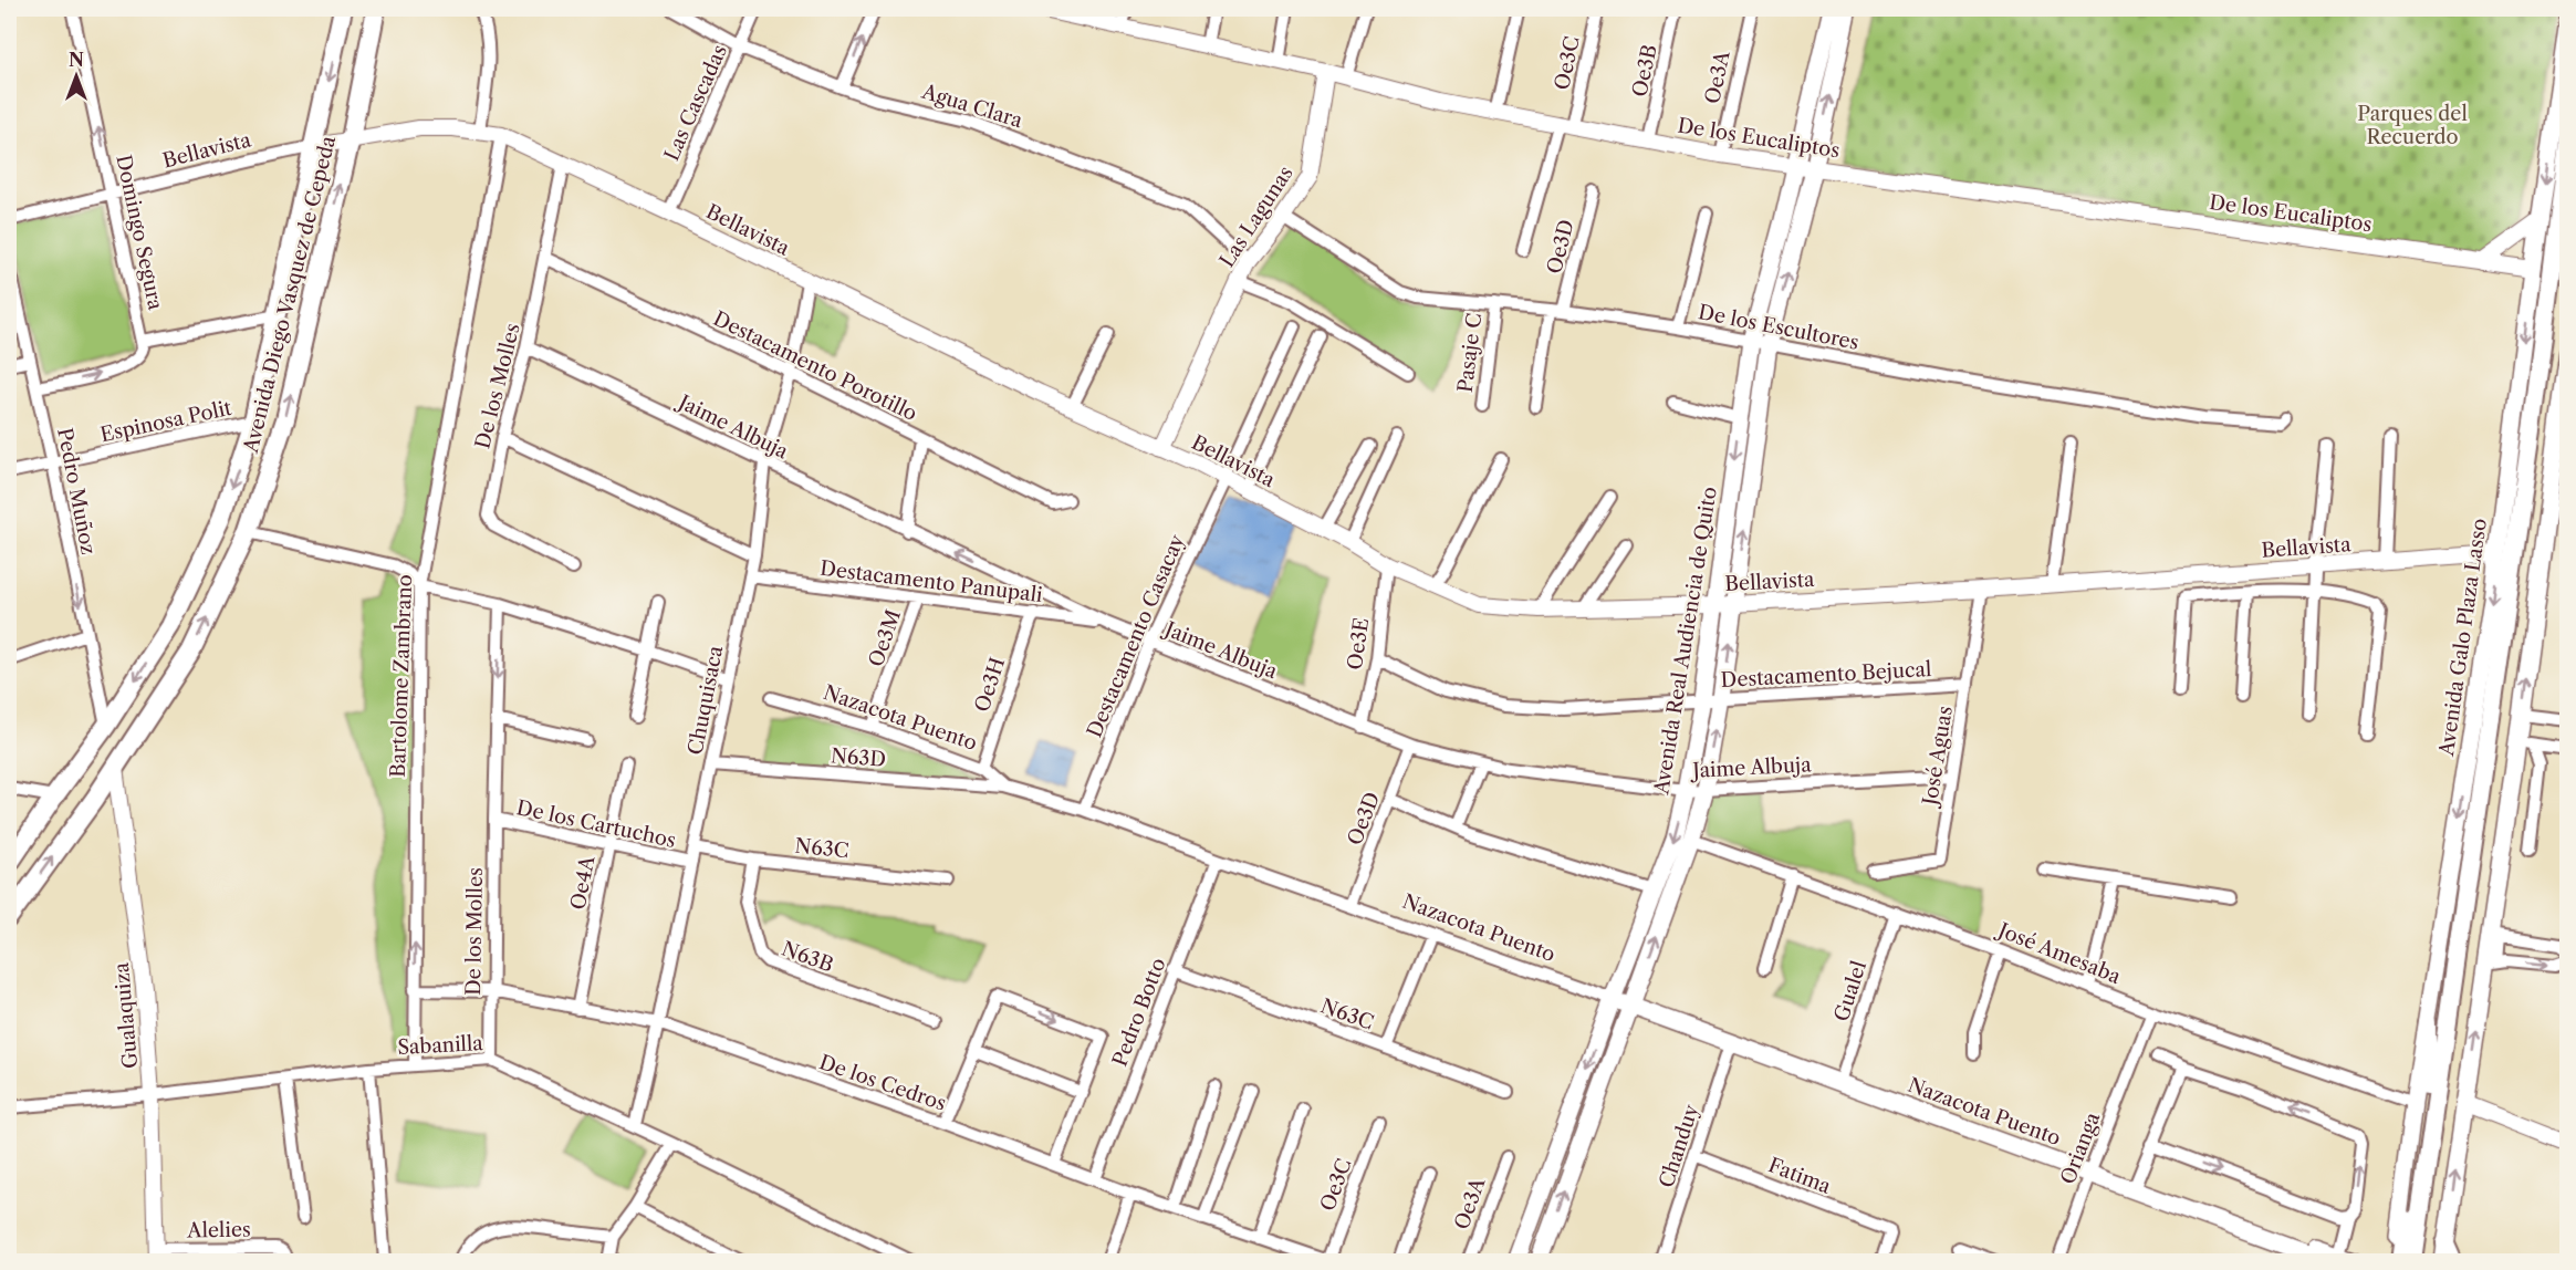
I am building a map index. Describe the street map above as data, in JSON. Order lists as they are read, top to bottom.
{
  "streets": {
    "main road": [
      "Avenida Diego Vasquez de Cepeda",
      "Avenida Galo Plaza Lasso",
      "Avenida Real Audiencia de Quito",
      "Nazacota Puento"
    ],
    "street": [
      "Oe3C",
      "Oe3B",
      "Oe3A",
      "Las Cascadas",
      "Agua Clara",
      "De los Eucaliptos",
      "Bellavista",
      "Las Lagunas",
      "Domingo Segura",
      "Oe3D",
      "De los Escultores",
      "Pasaje C",
      "Destacamento Porotillo",
      "De los Molles",
      "Espinosa Polit",
      "Jaime Albuja",
      "Pedro Muñoz",
      "Destacamento Panupali",
      "Destacamento Casacay",
      "Oe3M",
      "Oe3E",
      "Destacamento Bejucal",
      "Bartolome Zambrano",
      "Oe3H",
      "Chuquisaca",
      "José Aguas",
      "N63D",
      "De los Cartuchos",
      "N63C",
      "Oe4A",
      "José Amesaba",
      "N63B",
      "Gualel",
      "Pedro Botto",
      "Gualaquiza",
      "Sabanilla",
      "De los Cedros",
      "Chanduy",
      "Orianga",
      "Fatima",
      "Alelies"
    ]
  },
  "crossings": [
    ["Oe3C", "De los Eucaliptos"],
    ["Oe3C", "De los Cedros"],
    ["Oe3B", "De los Eucaliptos"],
    ["Oe3A", "De los Eucaliptos"],
    ["Las Cascadas", "Agua Clara"],
    ["Las Cascadas", "Bellavista"],
    ["Agua Clara", "Las Lagunas"],
    ["De los Eucaliptos", "Las Lagunas"],
    ["De los Eucaliptos", "Avenida Galo Plaza Lasso"],
    ["De los Eucaliptos", "Avenida Real Audiencia de Quito"],
    ["Bellavista", "Las Lagunas"],
    ["Bellavista", "Domingo Segura"],
    ["Bellavista", "Avenida Diego Vasquez de Cepeda"],
    ["Bellavista", "De los Molles"],
    ["Bellavista", "Destacamento Casacay"],
    ["Bellavista", "Avenida Galo Plaza Lasso"],
    ["Bellavista", "Avenida Real Audiencia de Quito"],
    ["Bellavista", "Oe3E"],
    ["Bellavista", "Bartolome Zambrano"],
    ["Bellavista", "Chuquisaca"],
    ["Bellavista", "José Aguas"],
    ["Las Lagunas", "De los Escultores"],
    ["Domingo Segura", "Pedro Muñoz"],
    ["Oe3D", "De los Escultores"],
    ["Oe3D", "Jaime Albuja"],
    ["Oe3D", "Nazacota Puento"],
    ["Avenida Diego Vasquez de Cepeda", "Espinosa Polit"],
    ["Avenida Diego Vasquez de Cepeda", "Pedro Muñoz"],
    ["Avenida Diego Vasquez de Cepeda", "Gualaquiza"],
    ["De los Escultores", "Pasaje C"],
    ["De los Escultores", "Avenida Real Audiencia de Quito"],
    ["Destacamento Porotillo", "De los Molles"],
    ["Destacamento Porotillo", "Chuquisaca"],
    ["De los Molles", "Jaime Albuja"],
    ["De los Molles", "De los Cartuchos"],
    ["De los Molles", "Sabanilla"],
    ["De los Molles", "De los Cedros"],
    ["Espinosa Polit", "Pedro Muñoz"],
    ["Jaime Albuja", "Destacamento Panupali"],
    ["Jaime Albuja", "Destacamento Casacay"],
    ["Jaime Albuja", "Avenida Real Audiencia de Quito"],
    ["Jaime Albuja", "Oe3E"],
    ["Jaime Albuja", "Chuquisaca"],
    ["Jaime Albuja", "José Aguas"],
    ["Destacamento Panupali", "Oe3M"],
    ["Destacamento Panupali", "Oe3H"],
    ["Destacamento Panupali", "Chuquisaca"],
    ["Destacamento Casacay", "Nazacota Puento"],
    ["Avenida Galo Plaza Lasso", "José Amesaba"],
    ["Oe3M", "Nazacota Puento"],
    ["Avenida Real Audiencia de Quito", "Destacamento Bejucal"],
    ["Avenida Real Audiencia de Quito", "Nazacota Puento"],
    ["Avenida Real Audiencia de Quito", "José Amesaba"],
    ["Oe3E", "Destacamento Bejucal"],
    ["Destacamento Bejucal", "José Aguas"],
    ["Bartolome Zambrano", "Sabanilla"],
    ["Bartolome Zambrano", "De los Cedros"],
    ["Oe3H", "Nazacota Puento"],
    ["Chuquisaca", "N63D"],
    ["Chuquisaca", "De los Cartuchos"],
    ["Chuquisaca", "N63C"],
    ["Chuquisaca", "Sabanilla"],
    ["Chuquisaca", "De los Cedros"],
    ["Nazacota Puento", "N63D"],
    ["Nazacota Puento", "Gualel"],
    ["Nazacota Puento", "Pedro Botto"],
    ["Nazacota Puento", "Chanduy"],
    ["Nazacota Puento", "Orianga"],
    ["De los Cartuchos", "Oe4A"],
    ["N63C", "N63B"],
    ["N63C", "Pedro Botto"],
    ["Oe4A", "De los Cedros"],
    ["José Amesaba", "Gualel"],
    ["José Amesaba", "Orianga"],
    ["Pedro Botto", "De los Cedros"],
    ["Gualaquiza", "Sabanilla"],
    ["Gualaquiza", "Alelies"],
    ["Chanduy", "Fatima"]
  ],
  "one_way": ["Pedro Muñoz", "Bartolome Zambrano"],
  "parks": ["Parques del Recuerdo"],
  "north": "top"
}
